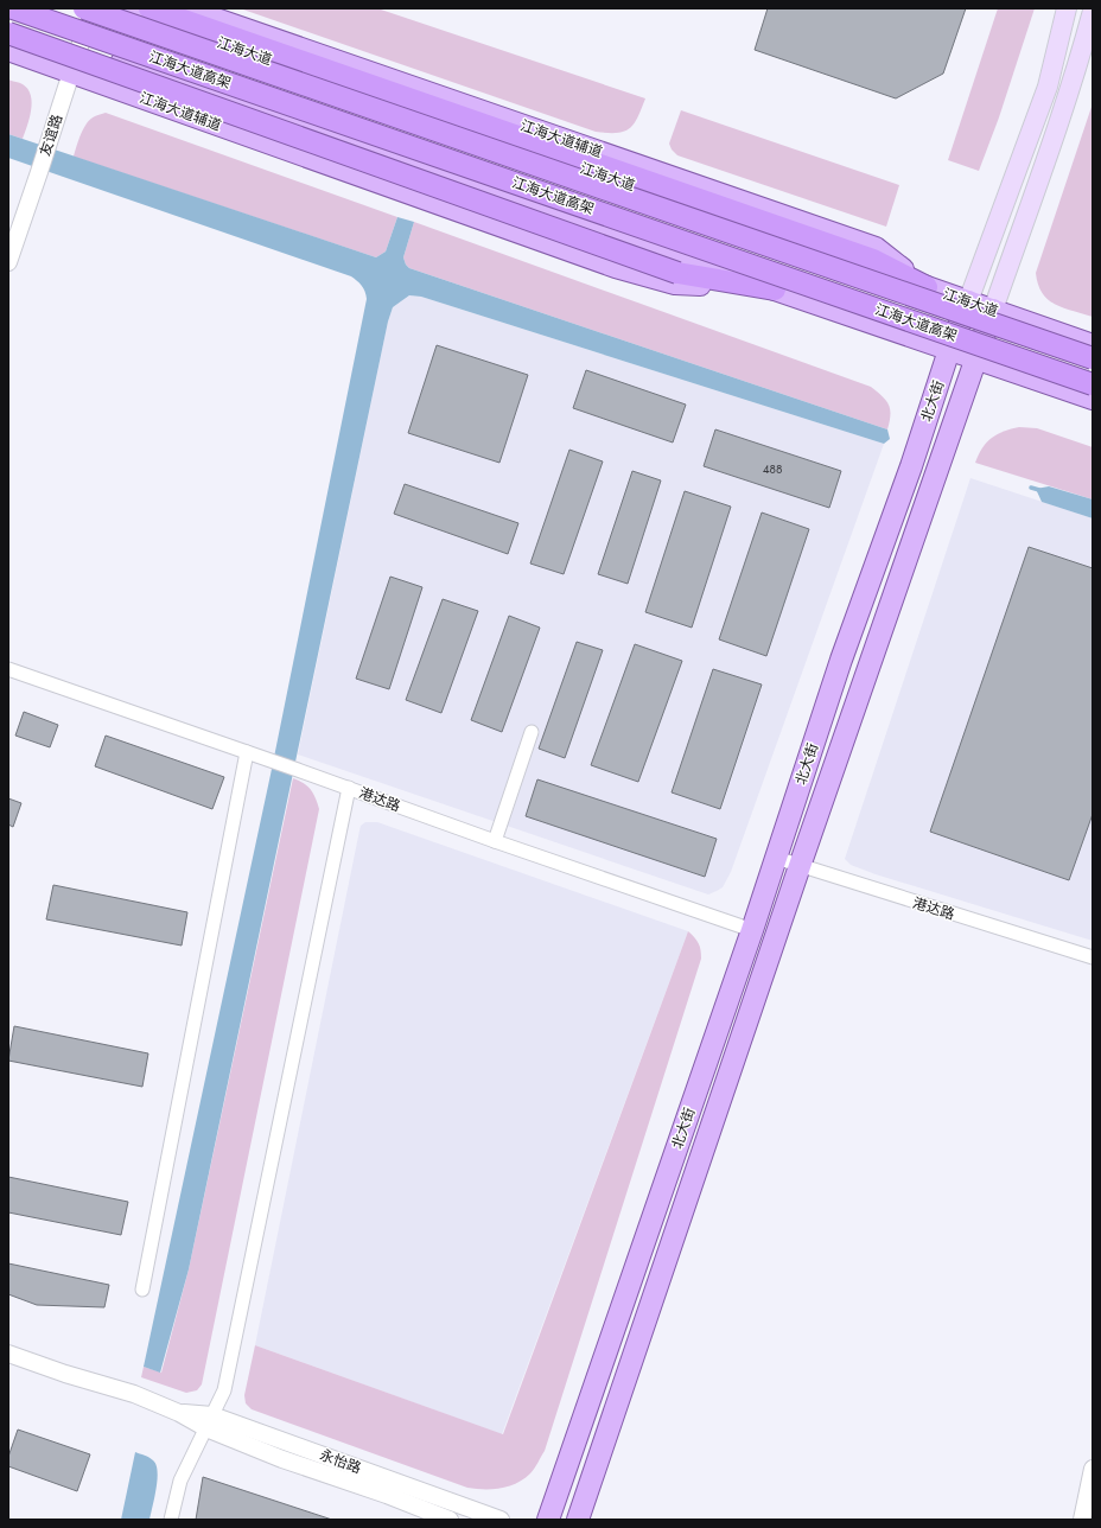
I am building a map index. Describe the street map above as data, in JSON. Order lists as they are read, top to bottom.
{
  "streets": {
    "highway": ["江海大道高架"],
    "main road": ["江海大道", "江海大道辅道", "北大街"],
    "street": ["友谊路", "港达路", "永怡路"]
  },
  "crossings": [
    ["江海大道", "江海大道辅道"],
    ["江海大道", "北大街"],
    ["江海大道辅道", "友谊路"],
    ["北大街", "港达路"]
  ],
  "house_numbers": ["488"]
}
